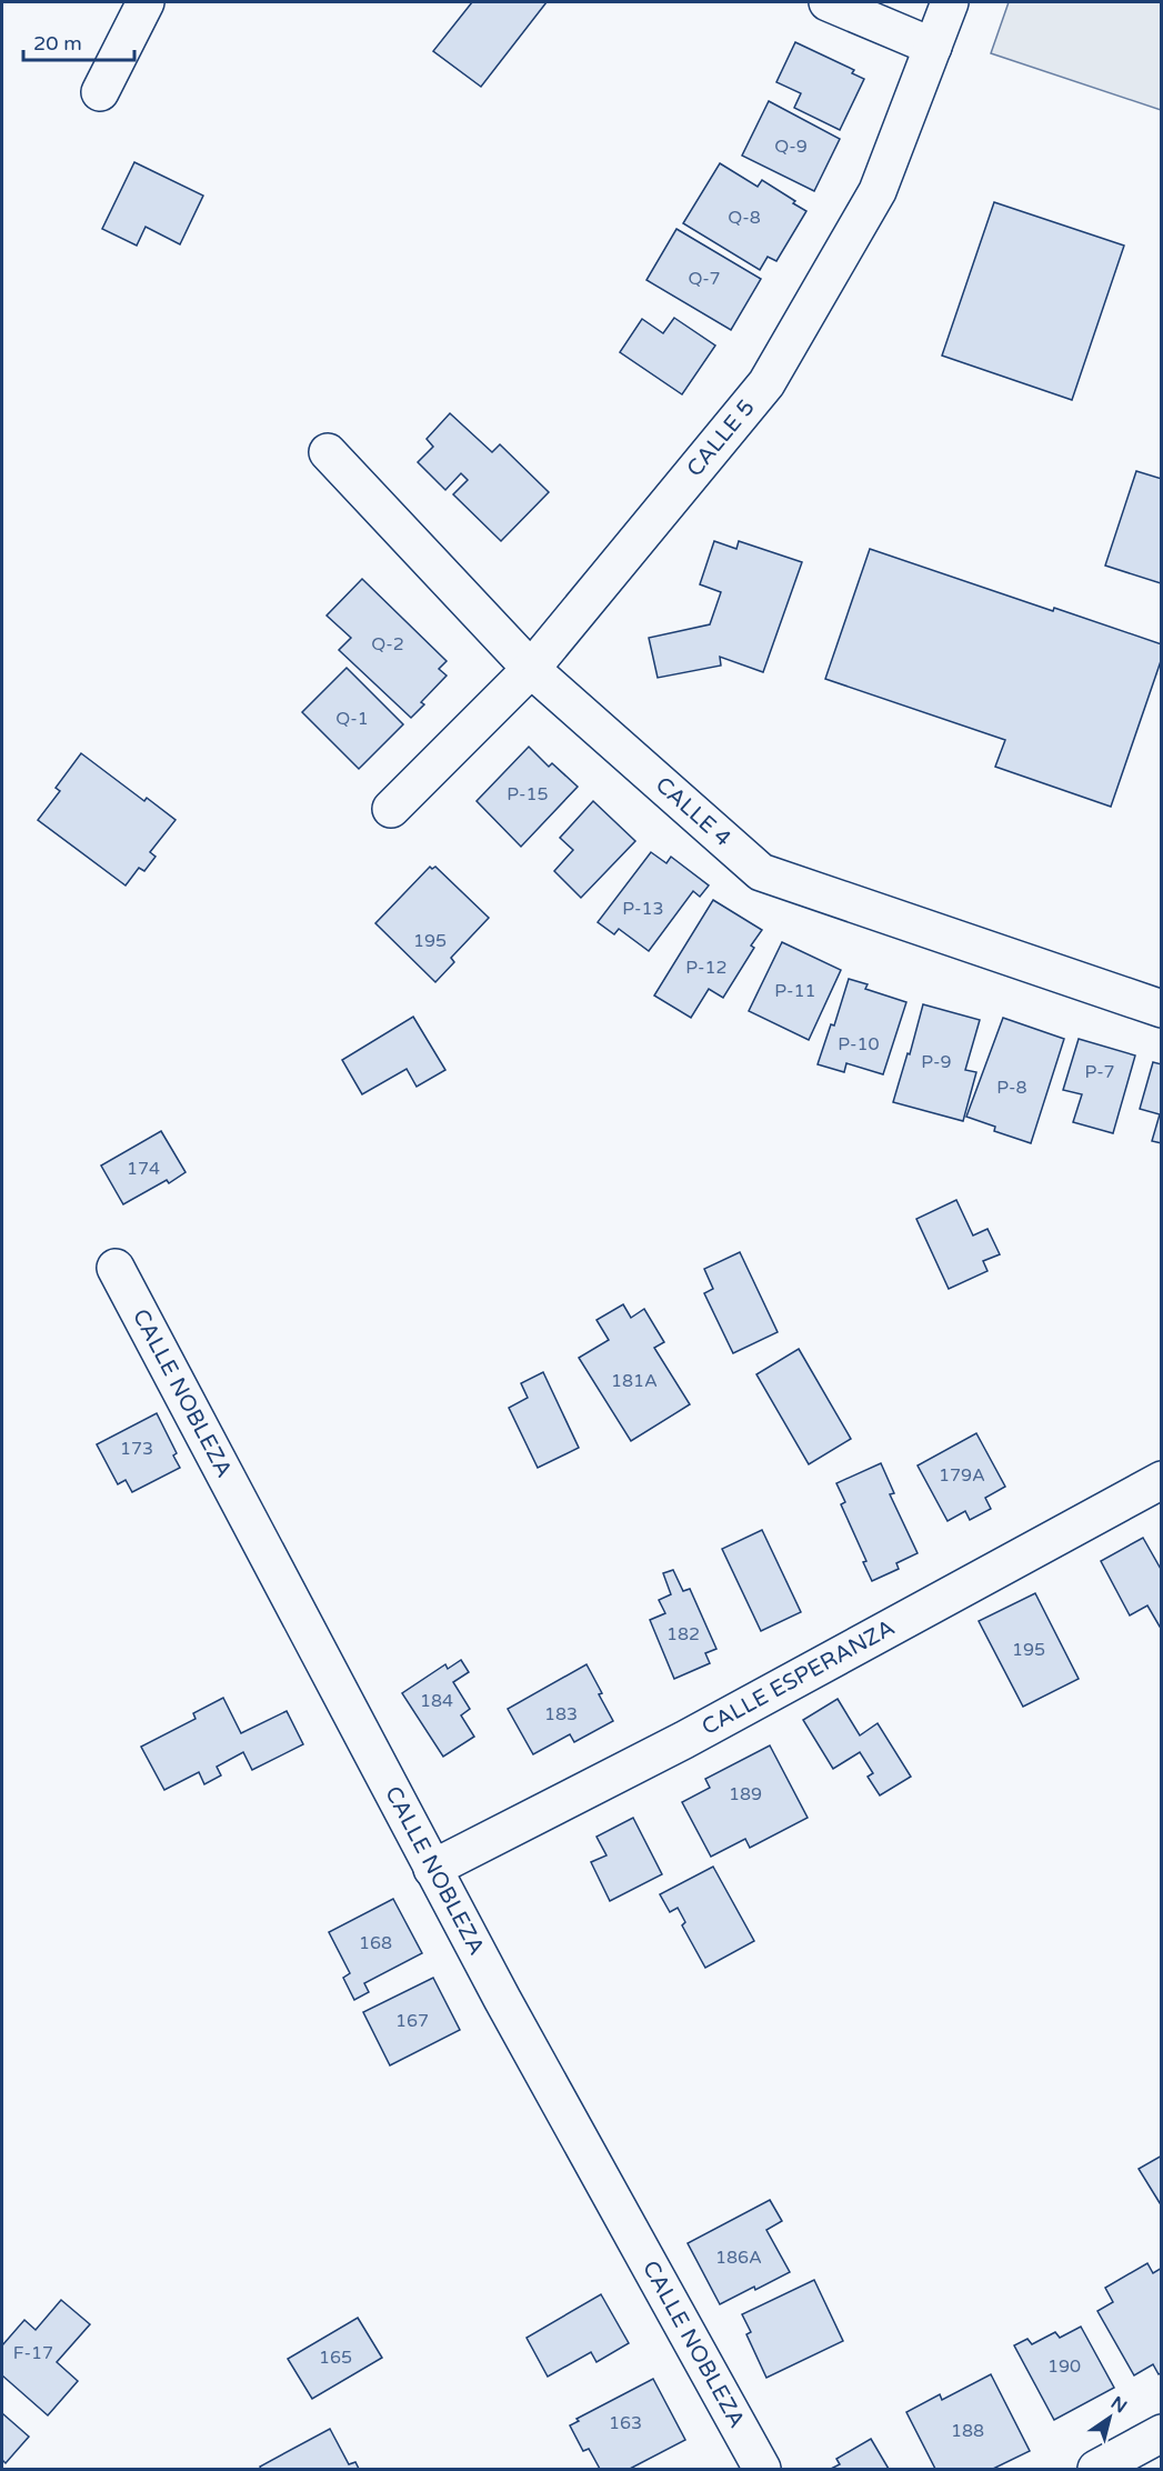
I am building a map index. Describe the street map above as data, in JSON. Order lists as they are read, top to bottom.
{
  "streets": {
    "street": [
      "CALLE 5",
      "CALLE 4",
      "CALLE NOBLEZA",
      "CALLE ESPERANZA"
    ]
  },
  "crossings": [
    ["CALLE 5", "CALLE 4"],
    ["CALLE NOBLEZA", "CALLE ESPERANZA"]
  ],
  "house_numbers": [
    "Q-9",
    "Q-8",
    "Q-7",
    "Q-2",
    "Q-1",
    "P-15",
    "P-13",
    "195",
    "P-12",
    "P-11",
    "P-10",
    "P-9",
    "P-7",
    "P-8",
    "174",
    "181A",
    "173",
    "179A",
    "182",
    "195",
    "184",
    "183",
    "189",
    "168",
    "167",
    "186A",
    "F-17",
    "165",
    "190",
    "163",
    "188"
  ],
  "scale_bar": "20 m",
  "north": "top right"
}
